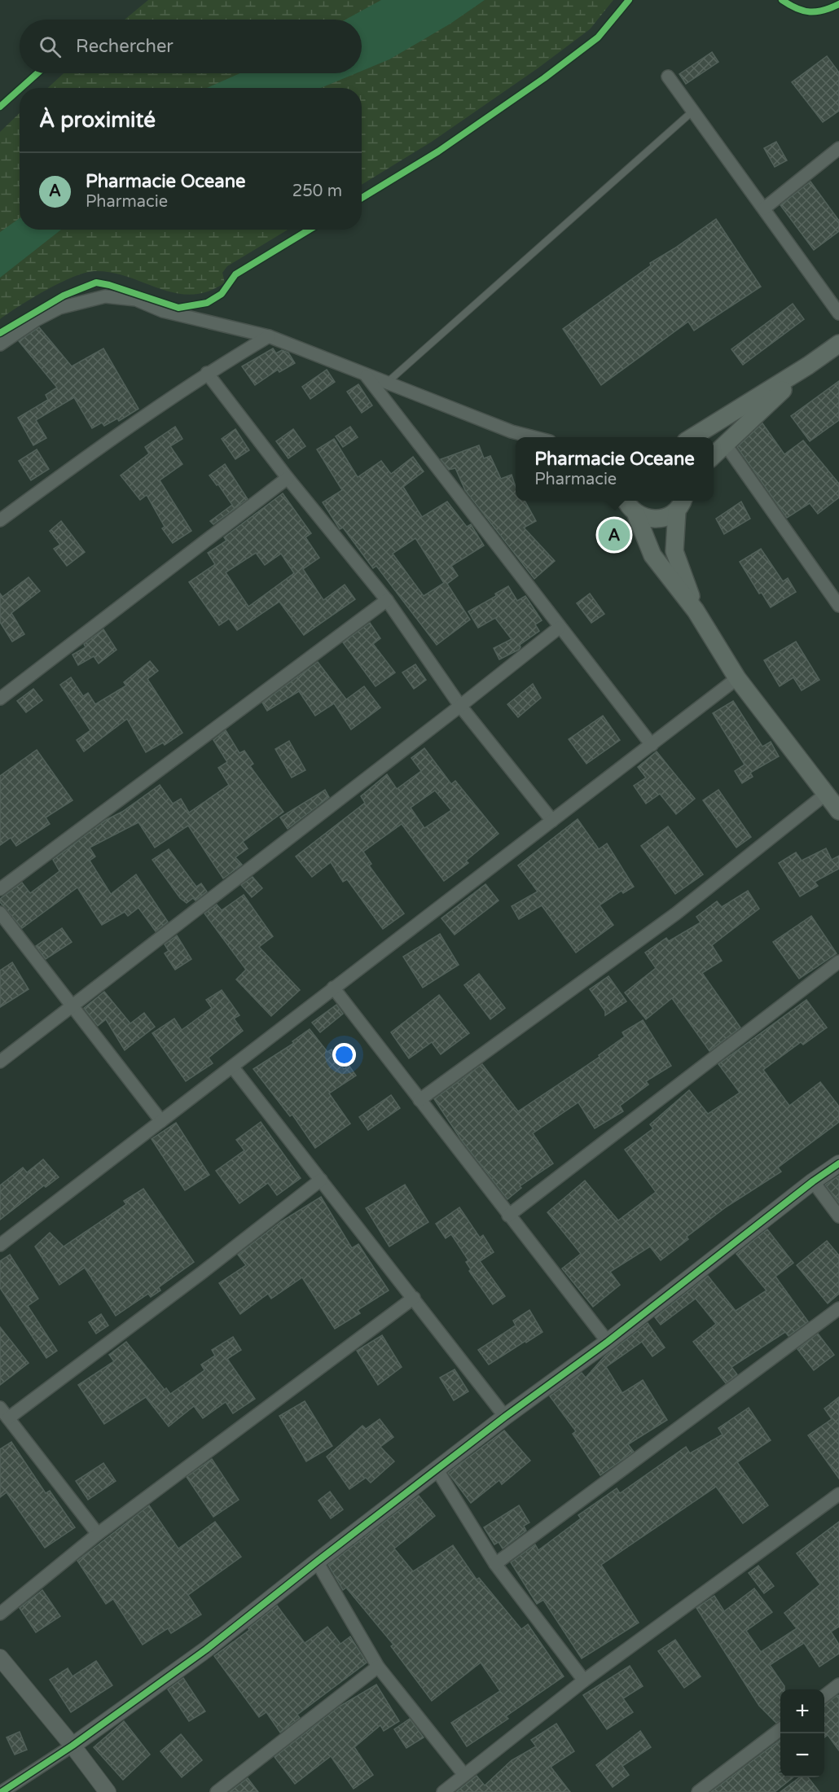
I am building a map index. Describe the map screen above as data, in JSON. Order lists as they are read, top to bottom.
{
  "page": {
    "search": "Rechercher",
    "heading": "À proximité",
    "list": [
      {
        "mark": "A",
        "name": "Pharmacie Oceane",
        "note": "Pharmacie",
        "value": "250 m"
      }
    ],
    "popup": ["Pharmacie Oceane", "Pharmacie"],
    "pins": "A",
    "map_buttons": ["+", "−"]
  }
}
